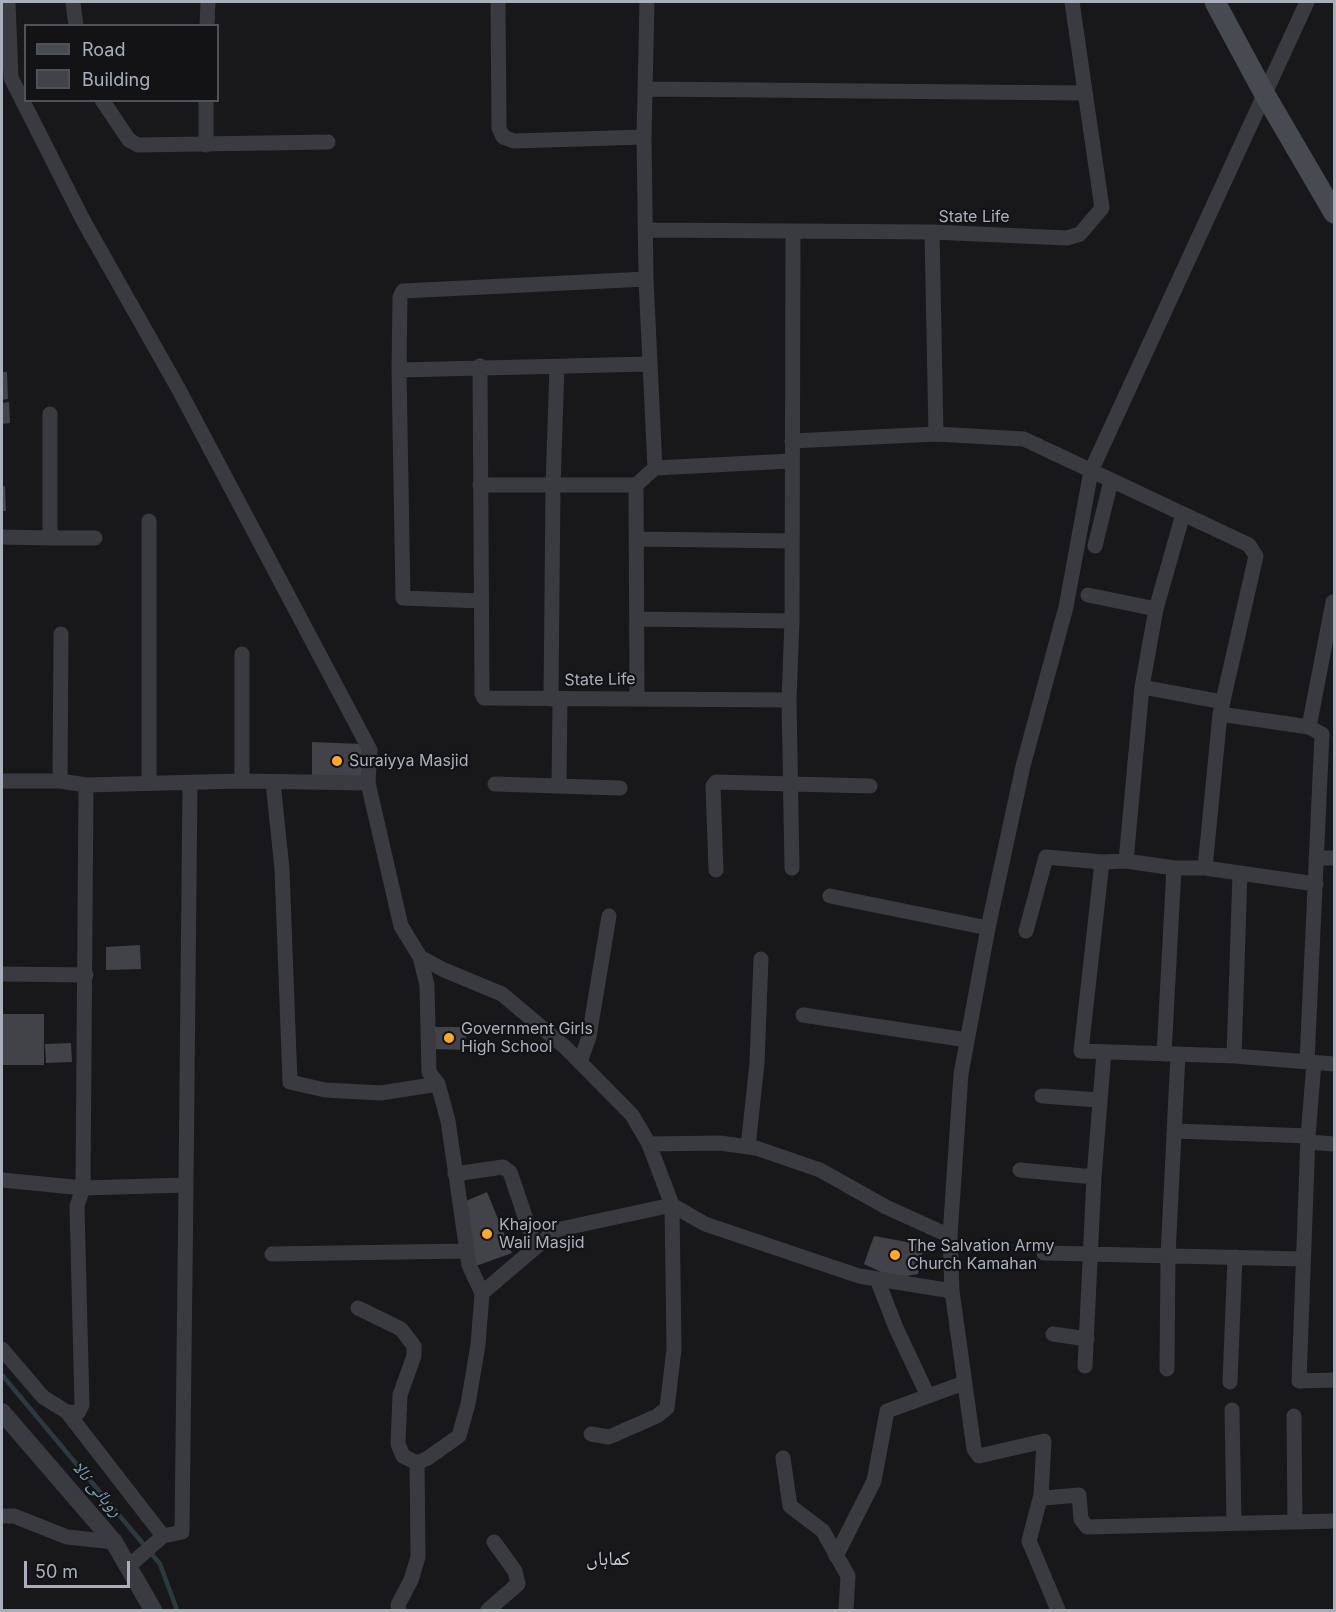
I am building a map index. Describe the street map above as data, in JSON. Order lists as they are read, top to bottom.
{
  "streets": {
    "street": ["State Life"]
  },
  "districts": ["کماہاں"],
  "water": ["روہائی نالا"],
  "places": [
    "Suraiyya Masjid",
    "Government Girls High School",
    "Khajoor Wali Masjid",
    "The Salvation Army Church Kamahan"
  ],
  "legend": ["Road", "Building"],
  "scale_bar": "50 m"
}
